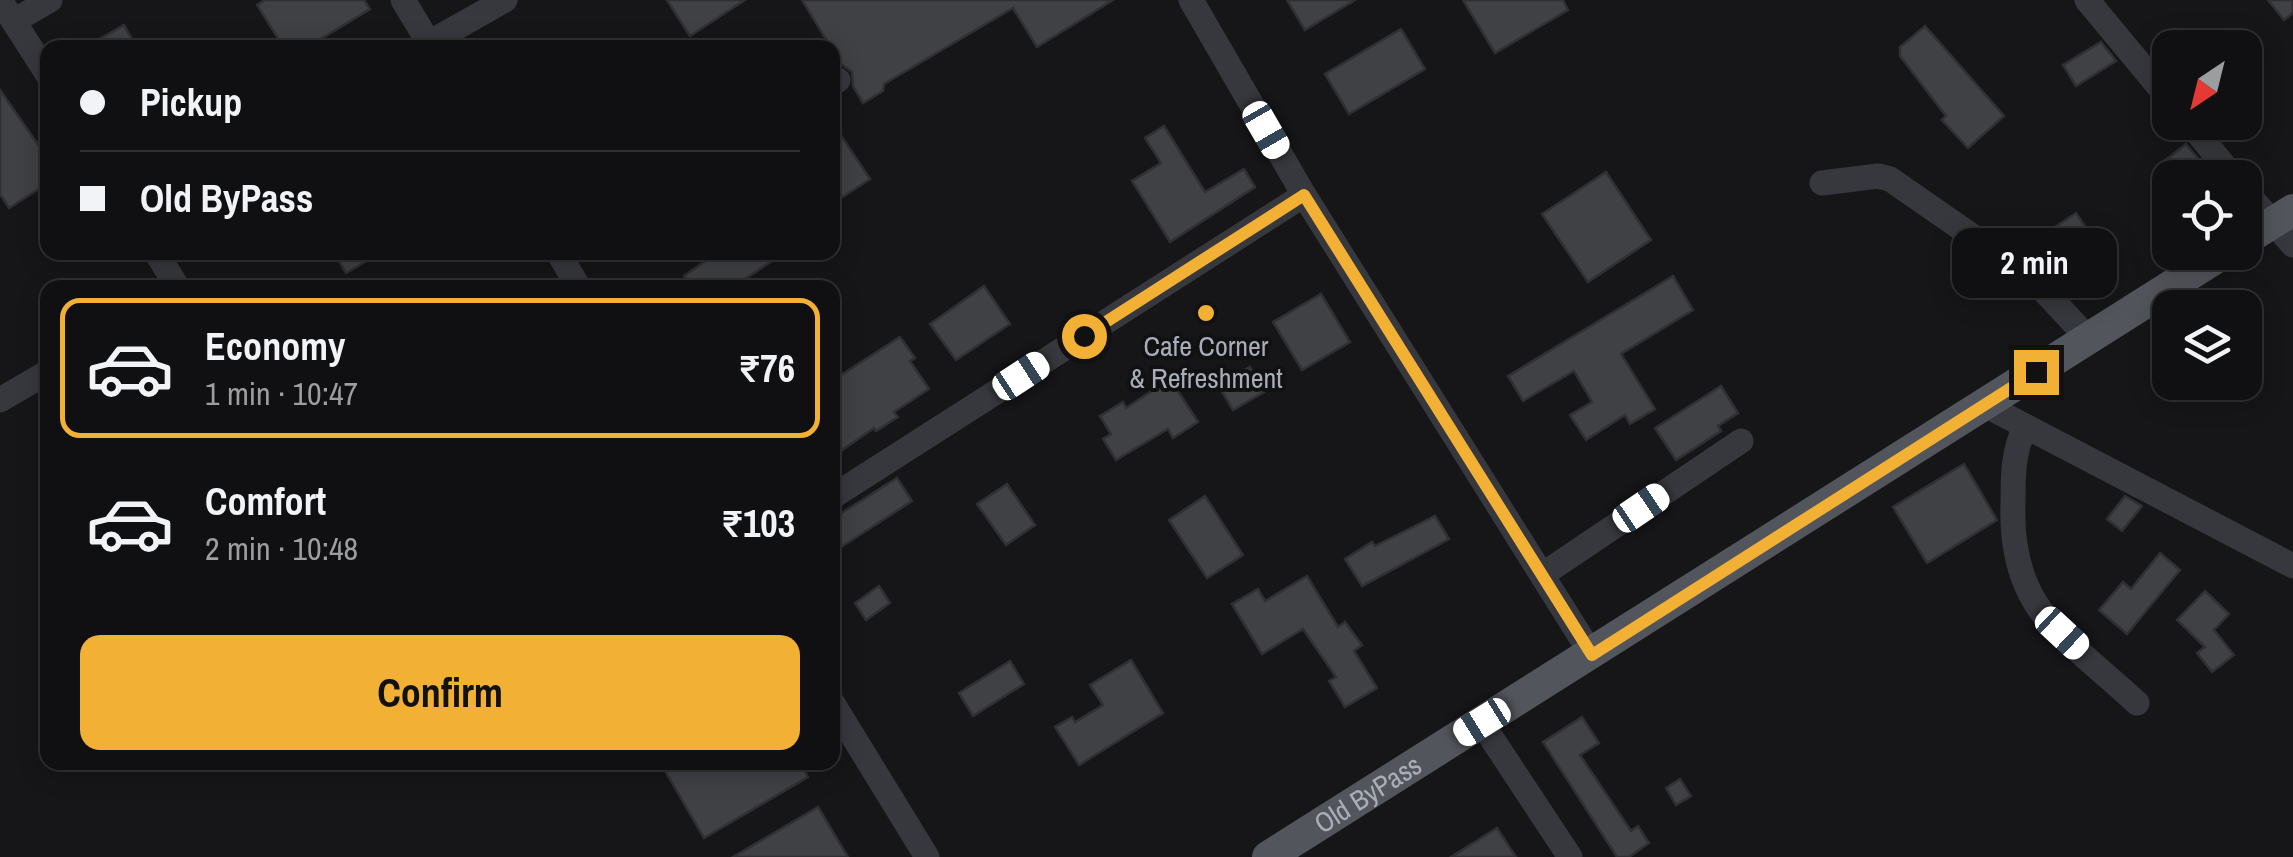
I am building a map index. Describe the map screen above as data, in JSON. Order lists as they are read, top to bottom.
{
  "streets": {
    "main road": ["Old ByPass"]
  },
  "places": ["Cafe Corner & Refreshment"],
  "north": "bottom left",
  "page": {
    "banner": ["Pickup", "Old ByPass"],
    "bubble": "2 min",
    "list": [
      {
        "name": "Economy",
        "note": "1 min · 10:47",
        "value": "₹76"
      },
      {
        "name": "Comfort",
        "note": "2 min · 10:48",
        "value": "₹103"
      }
    ],
    "buttons": "Confirm"
  }
}
